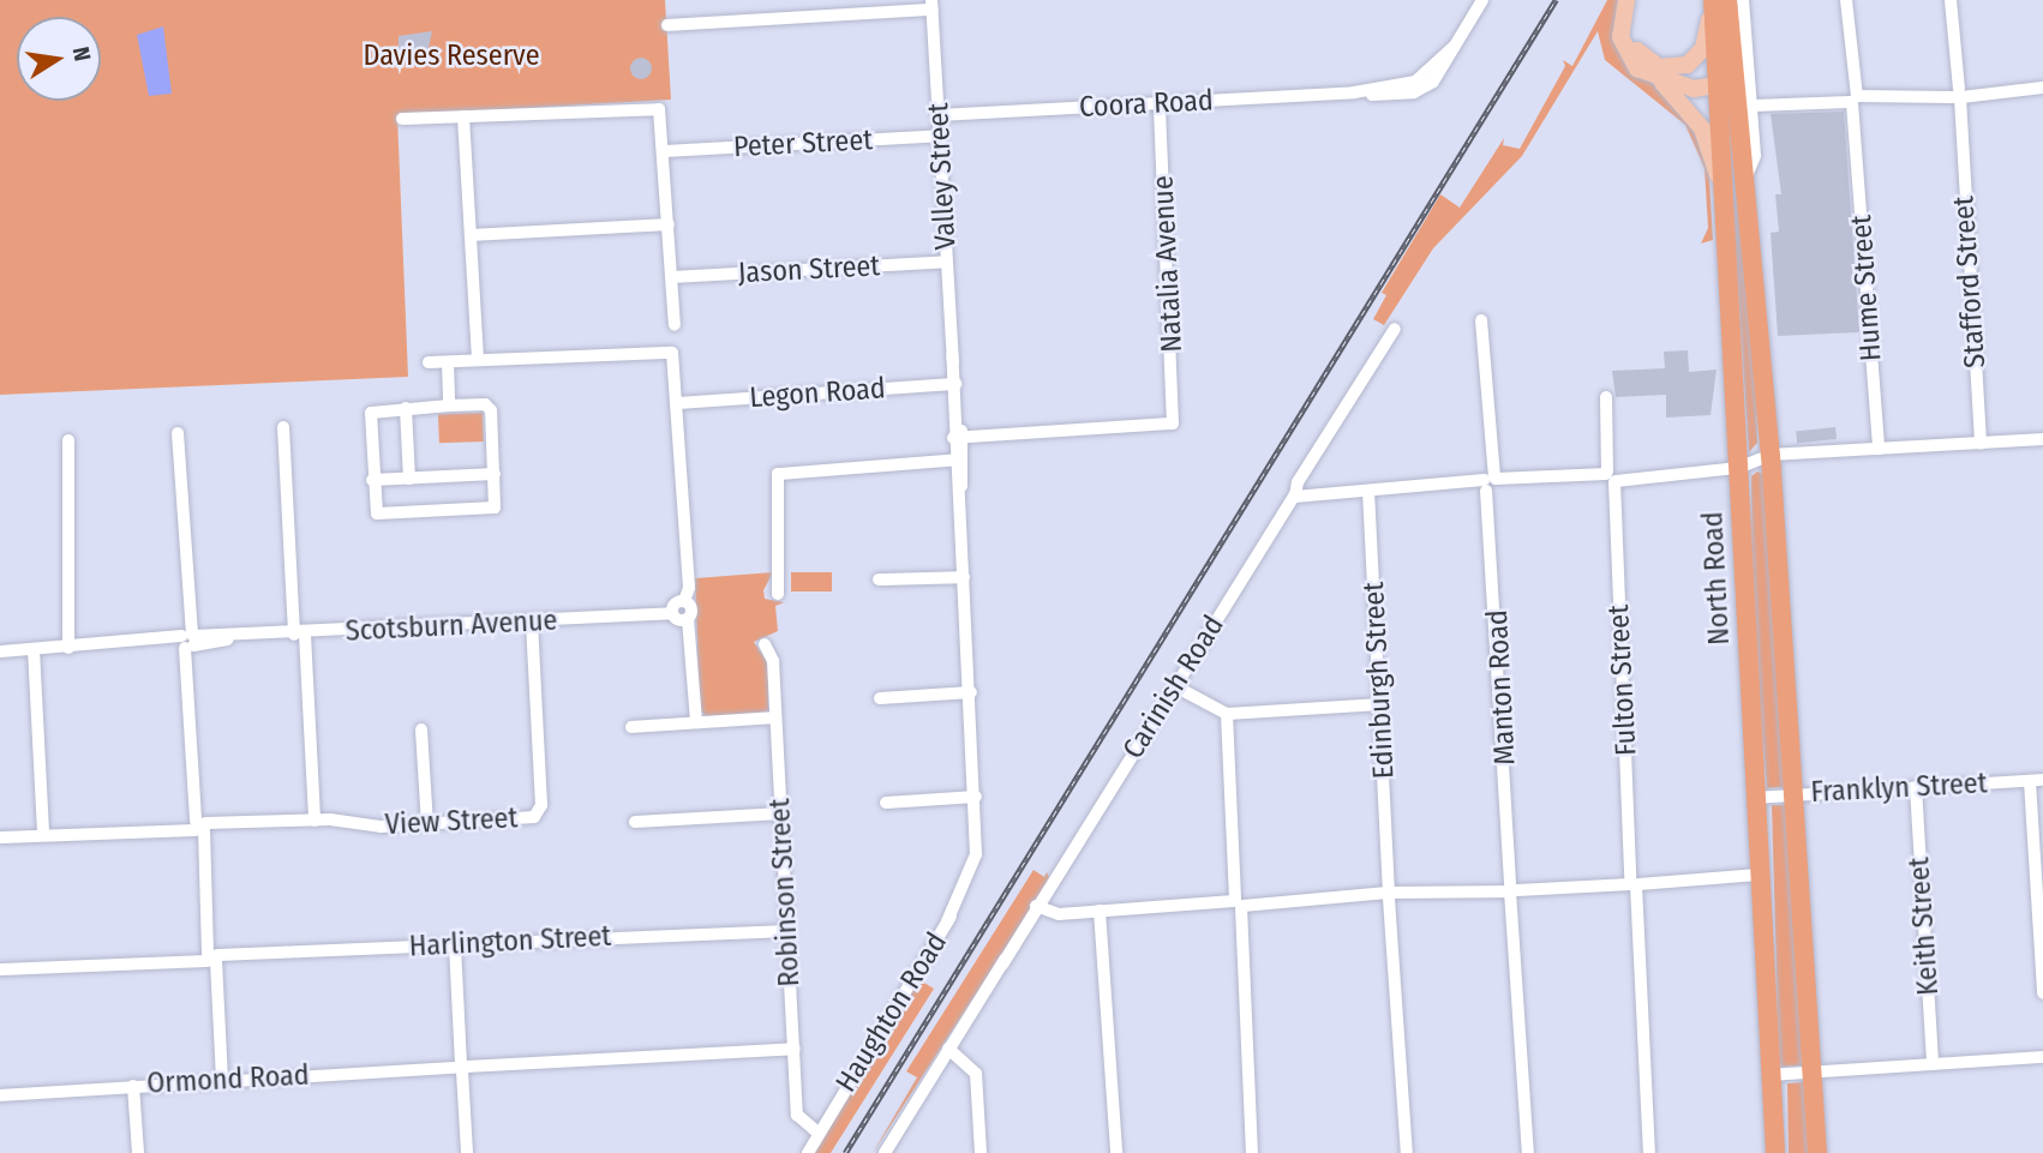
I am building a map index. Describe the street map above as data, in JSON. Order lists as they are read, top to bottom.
{
  "streets": {
    "highway": ["North Road"],
    "street": [
      "Coora Road",
      "Peter Street",
      "Valley Street",
      "Natalia Avenue",
      "Jason Street",
      "Stafford Street",
      "Hume Street",
      "Legon Road",
      "Scotsburn Avenue",
      "Edinburgh Street",
      "Fulton Street",
      "Carinish Road",
      "Manton Road",
      "Franklyn Street",
      "View Street",
      "Robinson Street",
      "Keith Street",
      "Harlington Street",
      "Haughton Road",
      "Ormond Road"
    ]
  },
  "crossings": [
    ["Coora Road", "Valley Street"],
    ["Coora Road", "Natalia Avenue"],
    ["Peter Street", "Valley Street"],
    ["Valley Street", "Natalia Avenue"],
    ["Valley Street", "Jason Street"],
    ["Valley Street", "Legon Road"],
    ["Valley Street", "Haughton Road"],
    ["North Road", "Franklyn Street"],
    ["Scotsburn Avenue", "View Street"],
    ["Franklyn Street", "Keith Street"],
    ["Robinson Street", "Harlington Street"],
    ["Robinson Street", "Haughton Road"],
    ["Robinson Street", "Ormond Road"]
  ],
  "parks": ["Davies Reserve"],
  "north": "right"
}
